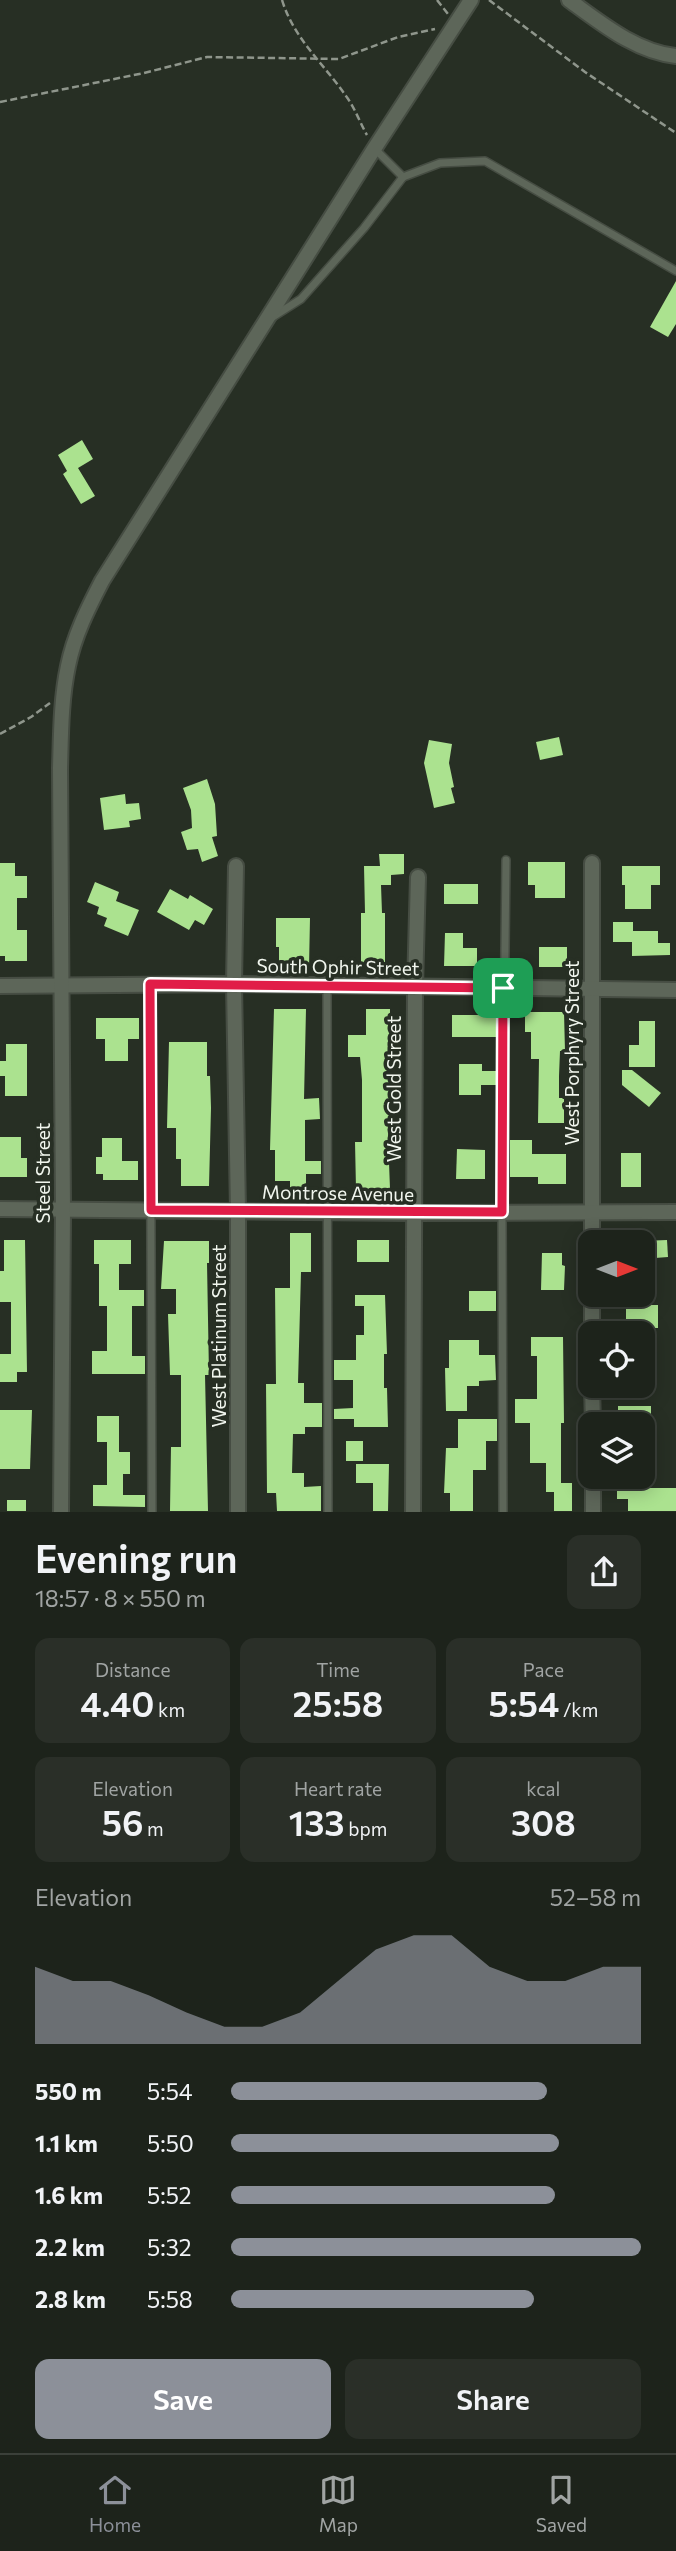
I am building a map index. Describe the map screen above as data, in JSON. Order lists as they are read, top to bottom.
{
  "streets": {
    "street": [
      "South Ophir Street",
      "West Porphyry Street",
      "West Gold Street",
      "Steel Street",
      "Montrose Avenue",
      "West Platinum Street"
    ]
  },
  "crossings": [
    ["South Ophir Street", "West Porphyry Street"],
    ["South Ophir Street", "West Gold Street"],
    ["South Ophir Street", "Steel Street"],
    ["South Ophir Street", "West Platinum Street"],
    ["West Porphyry Street", "Montrose Avenue"],
    ["West Gold Street", "Montrose Avenue"],
    ["Steel Street", "Montrose Avenue"],
    ["Montrose Avenue", "West Platinum Street"]
  ],
  "north": "right",
  "page": {
    "heading": ["Evening run", "18:57 · 8 × 550 m"],
    "stats": [
      ["Distance", "4.40 km"],
      ["Time", "25:58"],
      ["Pace", "5:54 /km"],
      ["Elevation", "56 m"],
      ["Heart rate", "133 bpm"],
      ["kcal", "308"]
    ],
    "chart": ["Elevation", "52–58 m"],
    "list": [
      {
        "name": "550 m",
        "note": "5:54"
      },
      {
        "name": "1.1 km",
        "note": "5:50"
      },
      {
        "name": "1.6 km",
        "note": "5:52"
      },
      {
        "name": "2.2 km",
        "note": "5:32"
      },
      {
        "name": "2.8 km",
        "note": "5:58"
      }
    ],
    "buttons": ["Save", "Share"],
    "tabs": ["Home", "Map", "Saved"]
  }
}
